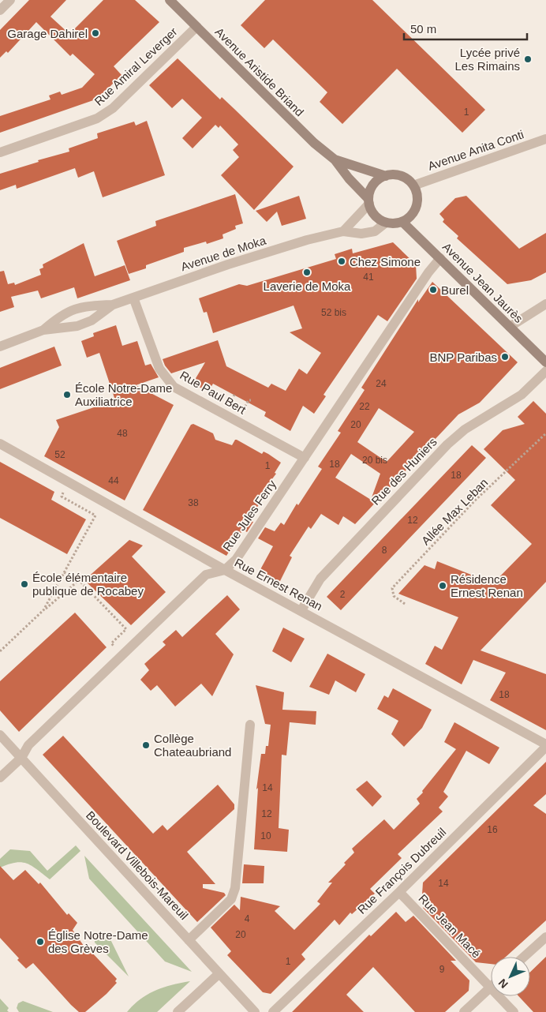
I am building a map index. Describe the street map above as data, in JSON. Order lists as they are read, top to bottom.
{
  "streets": {
    "main road": ["Avenue Aristide Briand", "Avenue Jean Jaurès"],
    "street": [
      "Rue Amiral Leverger",
      "Avenue Anita Conti",
      "Avenue de Moka",
      "Rue Paul Bert",
      "Rue des Huniers",
      "Rue Jules Ferry",
      "Rue Ernest Renan",
      "Boulevard Villebois-Mareuil",
      "Rue François Dubreuil",
      "Rue Jean Macé"
    ],
    "path": ["Allée Max Leban"]
  },
  "crossings": [
    ["Rue Amiral Leverger", "Avenue Aristide Briand"],
    ["Avenue Aristide Briand", "Avenue Anita Conti"],
    ["Avenue Aristide Briand", "Avenue de Moka"],
    ["Avenue Aristide Briand", "Avenue Jean Jaurès"],
    ["Avenue Anita Conti", "Avenue de Moka"],
    ["Avenue Anita Conti", "Avenue Jean Jaurès"],
    ["Avenue de Moka", "Avenue Jean Jaurès"],
    ["Avenue de Moka", "Rue Paul Bert"],
    ["Avenue Jean Jaurès", "Rue Jules Ferry"],
    ["Rue Paul Bert", "Rue Jules Ferry"],
    ["Rue des Huniers", "Rue Ernest Renan"],
    ["Rue Jules Ferry", "Rue Ernest Renan"],
    ["Rue Jules Ferry", "Boulevard Villebois-Mareuil"],
    ["Rue Ernest Renan", "Rue François Dubreuil"],
    ["Rue François Dubreuil", "Rue Jean Macé"]
  ],
  "places": [
    "Garage Dahirel",
    "Lycée privé Les Rimains",
    "Chez Simone",
    "Laverie de Moka",
    "Burel",
    "BNP Paribas",
    "École Notre-Dame Auxiliatrice",
    "École élémentaire publique de Rocabey",
    "Résidence Ernest Renan",
    "Collège Chateaubriand",
    "Église Notre-Dame des Grèves"
  ],
  "house_numbers": [
    "1",
    "41",
    "52 bis",
    "24",
    "22",
    "20",
    "48",
    "52",
    "20 bis",
    "18",
    "1",
    "18",
    "44",
    "38",
    "12",
    "8",
    "2",
    "18",
    "14",
    "12",
    "16",
    "10",
    "14",
    "4",
    "20",
    "1",
    "9"
  ],
  "scale_bar": "50 m",
  "north": "bottom left"
}
